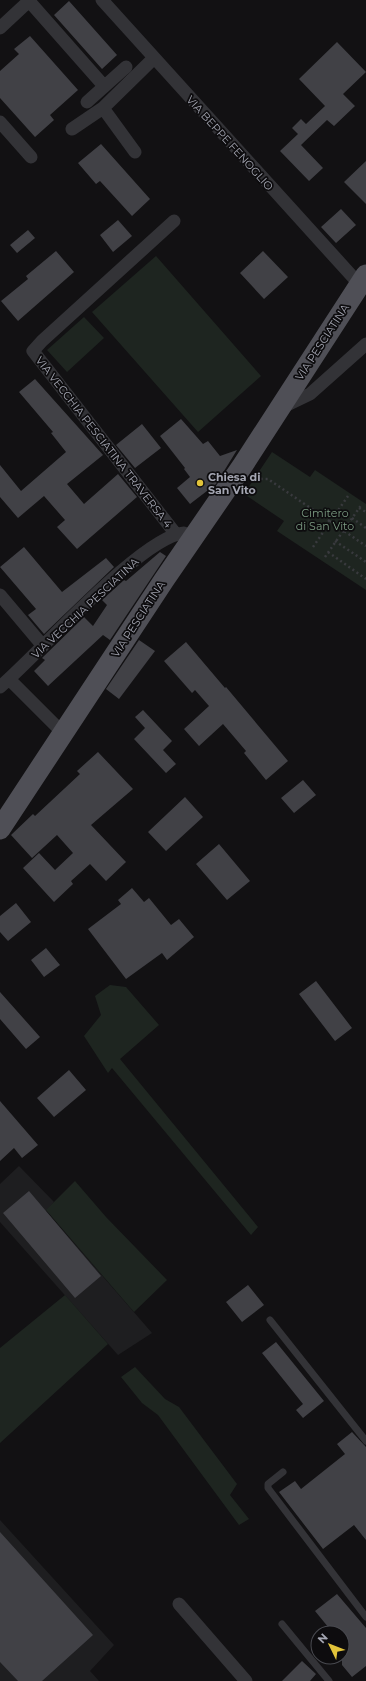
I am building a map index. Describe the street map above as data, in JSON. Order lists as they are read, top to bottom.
{
  "streets": {
    "main road": ["VIA PESCIATINA"],
    "street": ["VIA BEPPE FENOGLIO", "VIA VECCHIA PESCIATINA TRAVERSA 4", "VIA VECCHIA PESCIATINA"]
  },
  "crossings": [
    ["VIA BEPPE FENOGLIO", "VIA PESCIATINA"],
    ["VIA PESCIATINA", "VIA VECCHIA PESCIATINA"],
    ["VIA VECCHIA PESCIATINA TRAVERSA 4", "VIA VECCHIA PESCIATINA"]
  ],
  "parks": ["Cimitero di San Vito"],
  "places": ["Chiesa di San Vito"],
  "north": "top left"
}
